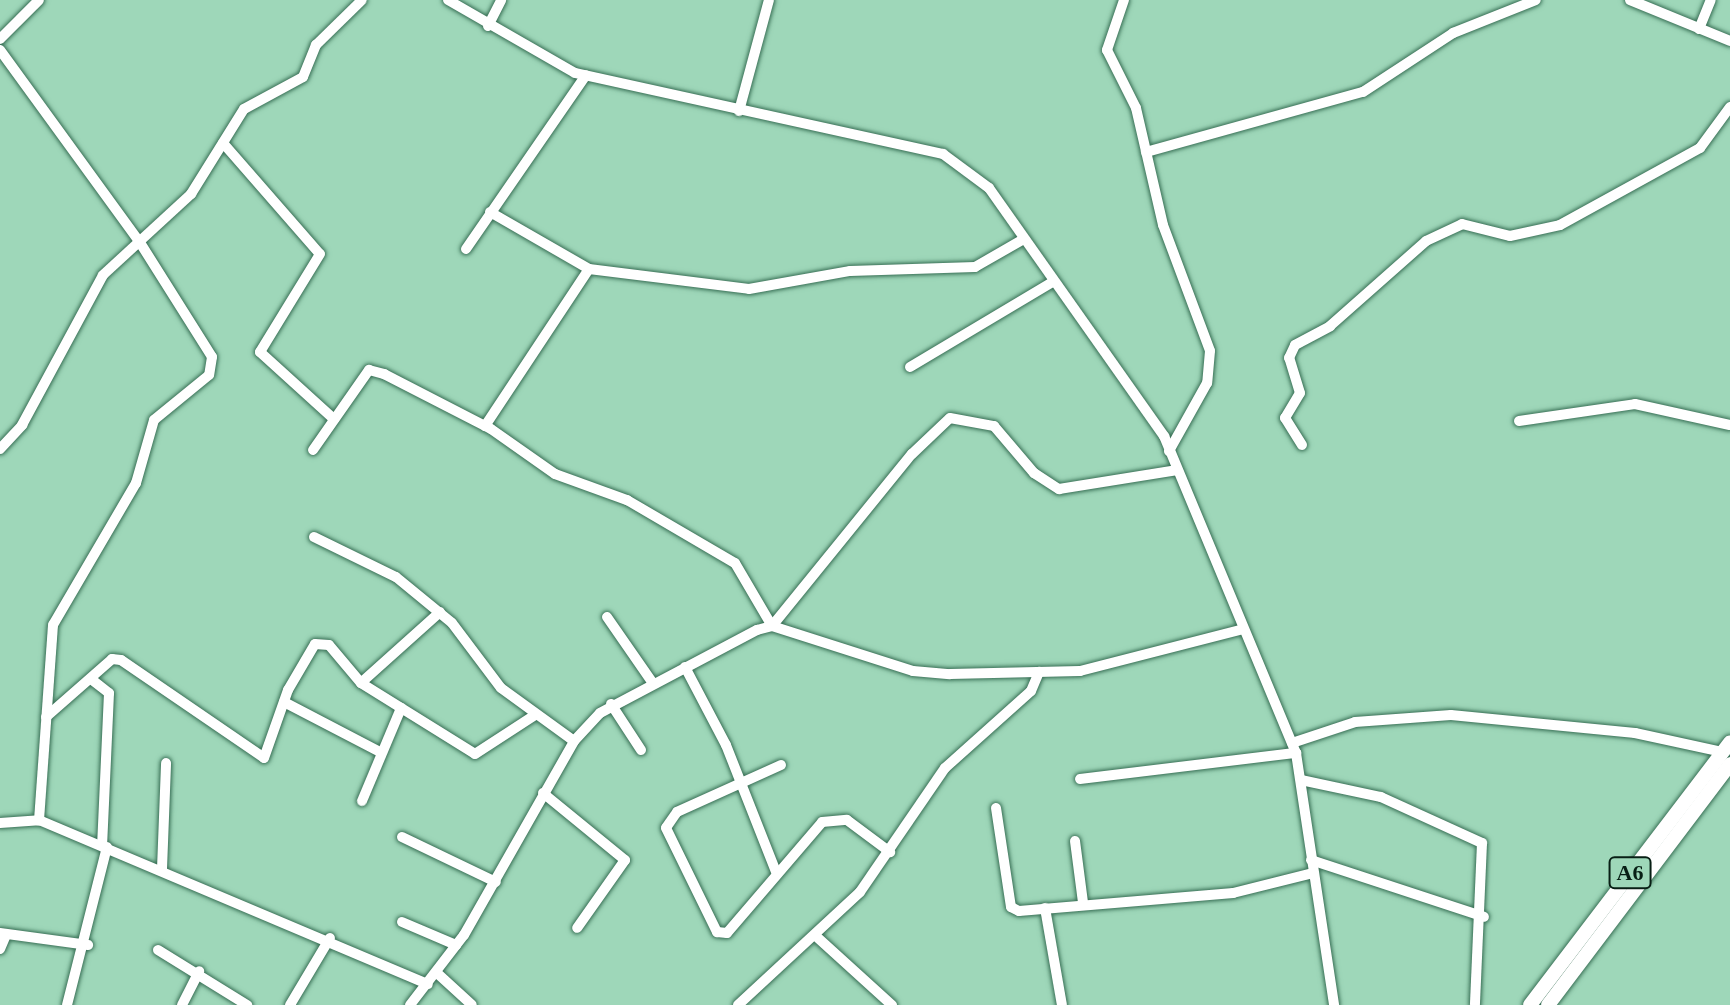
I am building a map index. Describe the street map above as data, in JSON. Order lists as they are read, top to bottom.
{
  "streets": {
    "highway": ["A6"]
  }
}
